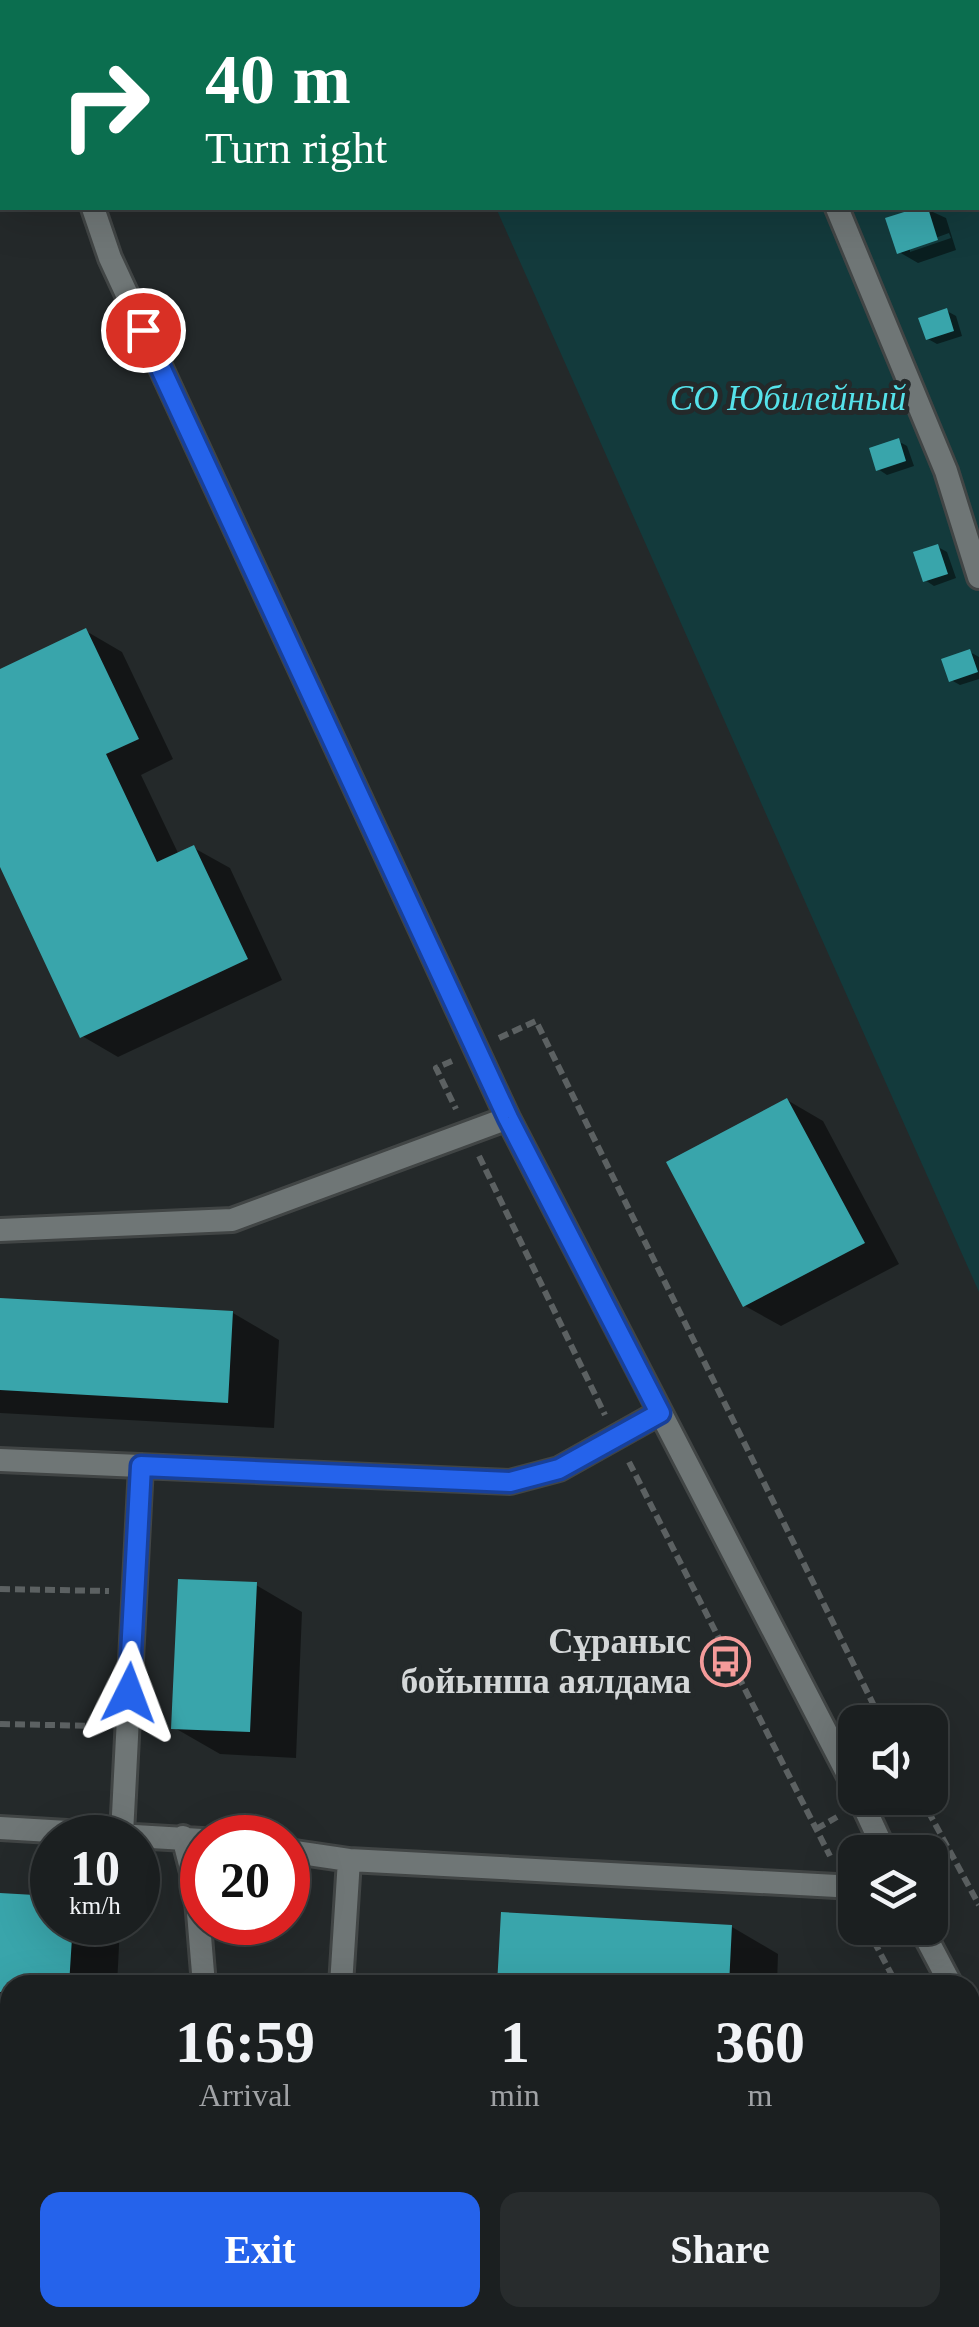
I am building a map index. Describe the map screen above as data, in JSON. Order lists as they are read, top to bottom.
{
  "parks": ["СО Юбилейный"],
  "places": {
    "bus stop": ["Сұраныс бойынша аялдама"]
  },
  "page": {
    "turn": ["40 m", "Turn right"],
    "speed": "10 km/h",
    "limit": "20",
    "eta": [
      "16:59",
      "Arrival",
      "1",
      "min",
      "360",
      "m"
    ],
    "buttons": ["Exit", "Share"]
  }
}
